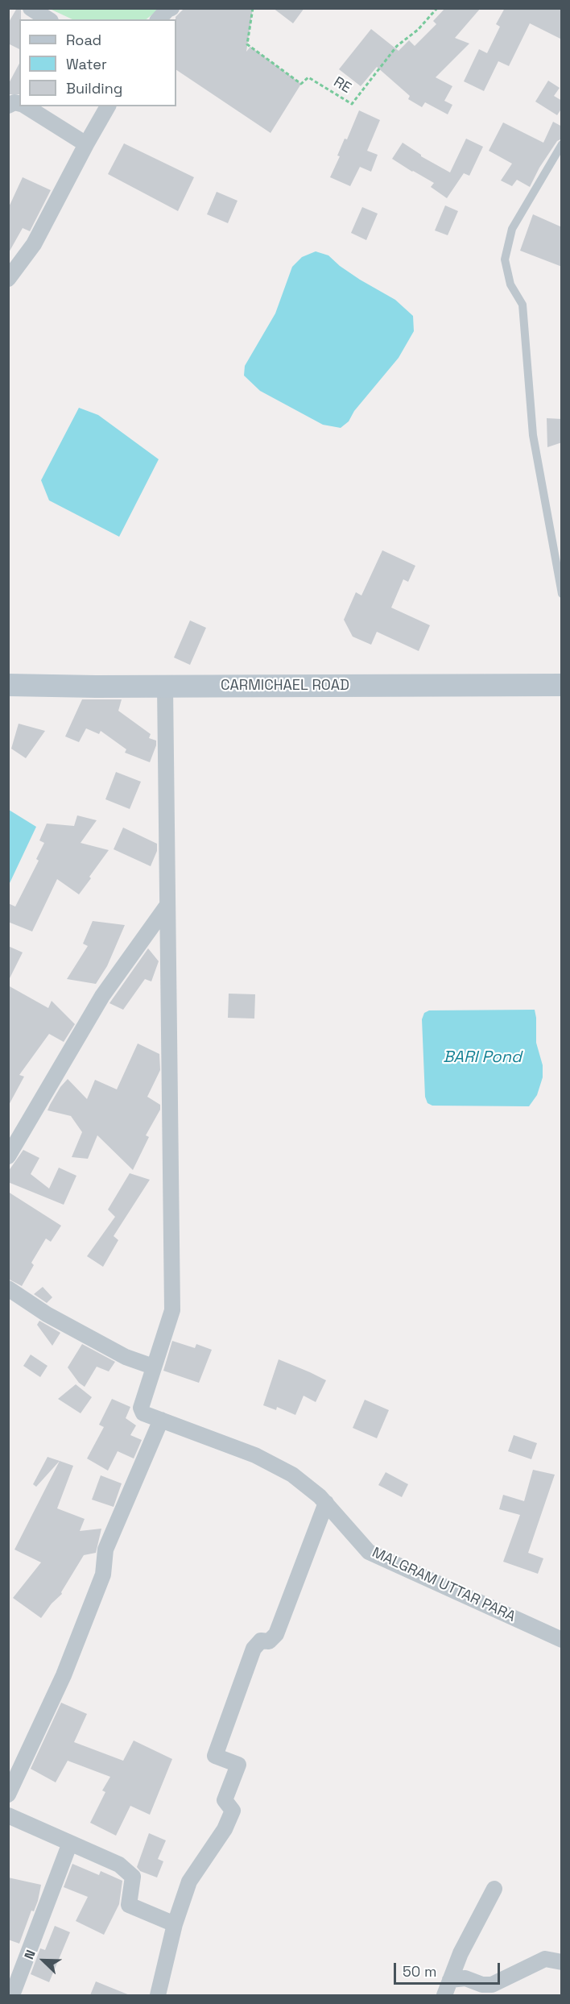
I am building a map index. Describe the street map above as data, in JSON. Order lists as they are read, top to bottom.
{
  "streets": {
    "street": ["CARMICHAEL ROAD", "MALGRAM UTTAR PARA"],
    "path": ["RE"]
  },
  "water": ["BARI Pond"],
  "legend": ["Road", "Water", "Building"],
  "scale_bar": "50 m",
  "north": "top left"
}
